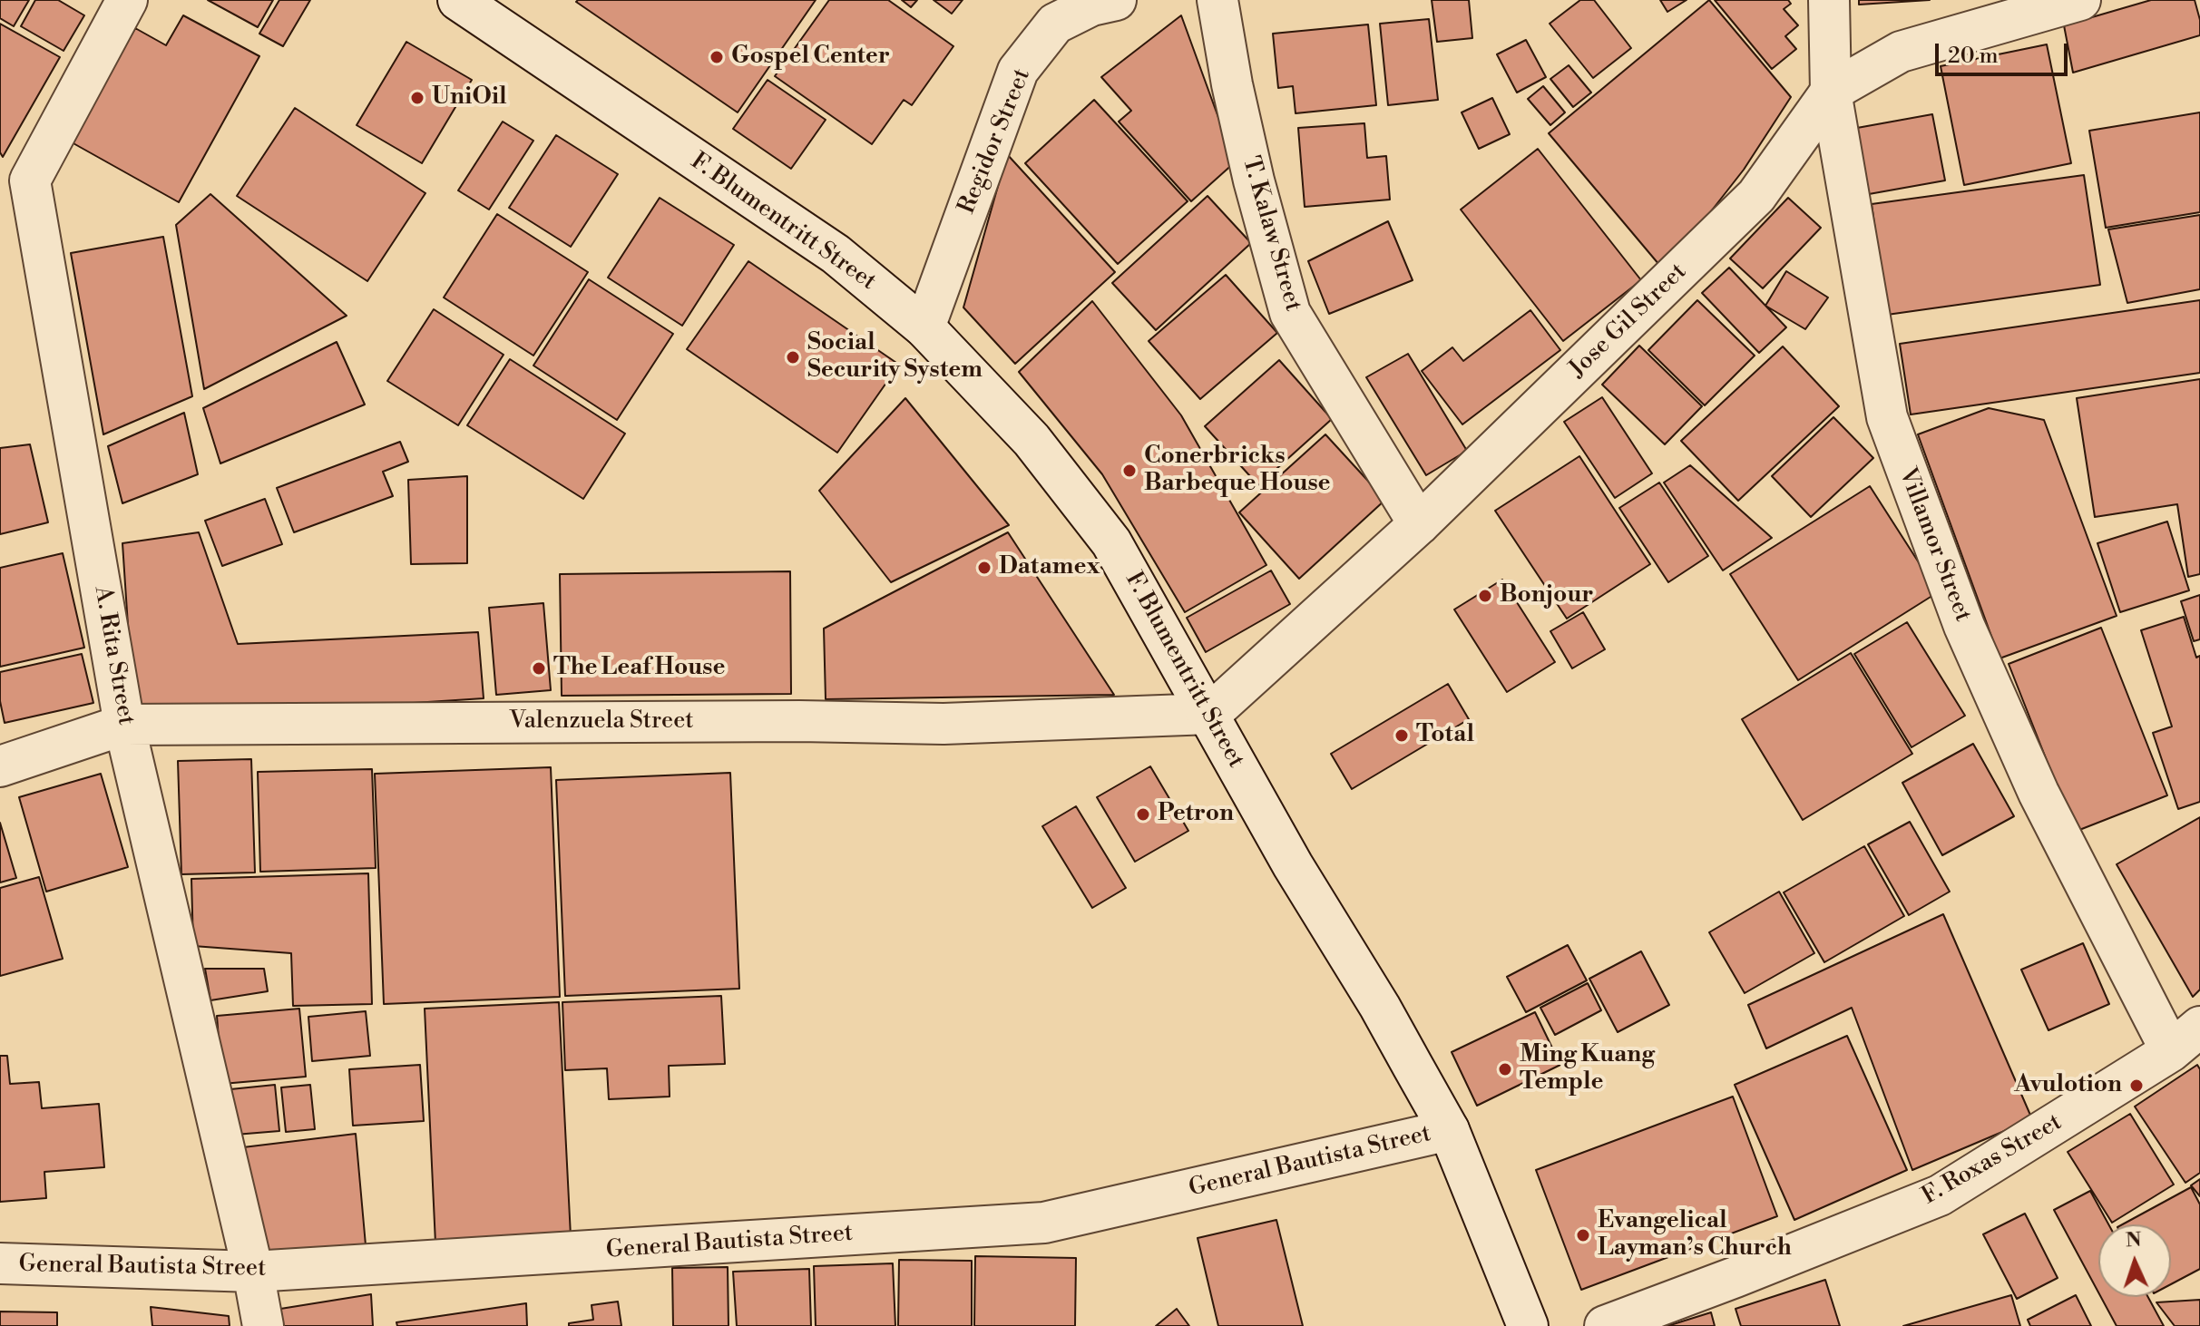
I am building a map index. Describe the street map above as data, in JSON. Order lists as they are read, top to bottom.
{
  "streets": {
    "street": [
      "Regidor Street",
      "F. Blumentritt Street",
      "T. Kalaw Street",
      "Jose Gil Street",
      "Villamor Street",
      "A. Rita Street",
      "Valenzuela Street",
      "F. Roxas Street",
      "General Bautista Street"
    ]
  },
  "crossings": [
    ["Regidor Street", "F. Blumentritt Street"],
    ["F. Blumentritt Street", "Jose Gil Street"],
    ["F. Blumentritt Street", "Valenzuela Street"],
    ["F. Blumentritt Street", "General Bautista Street"],
    ["T. Kalaw Street", "Jose Gil Street"],
    ["Jose Gil Street", "Villamor Street"],
    ["Jose Gil Street", "Valenzuela Street"],
    ["Villamor Street", "F. Roxas Street"],
    ["A. Rita Street", "Valenzuela Street"],
    ["A. Rita Street", "General Bautista Street"]
  ],
  "places": [
    "Gospel Center",
    "UniOil",
    "Social Security System",
    "Conerbricks Barbeque House",
    "Datamex",
    "Bonjour",
    "The Leaf House",
    "Total",
    "Petron",
    "Ming Kuang Temple",
    "Avulotion",
    "Evangelical Layman’s Church"
  ],
  "scale_bar": "20 m",
  "north": "top"
}
